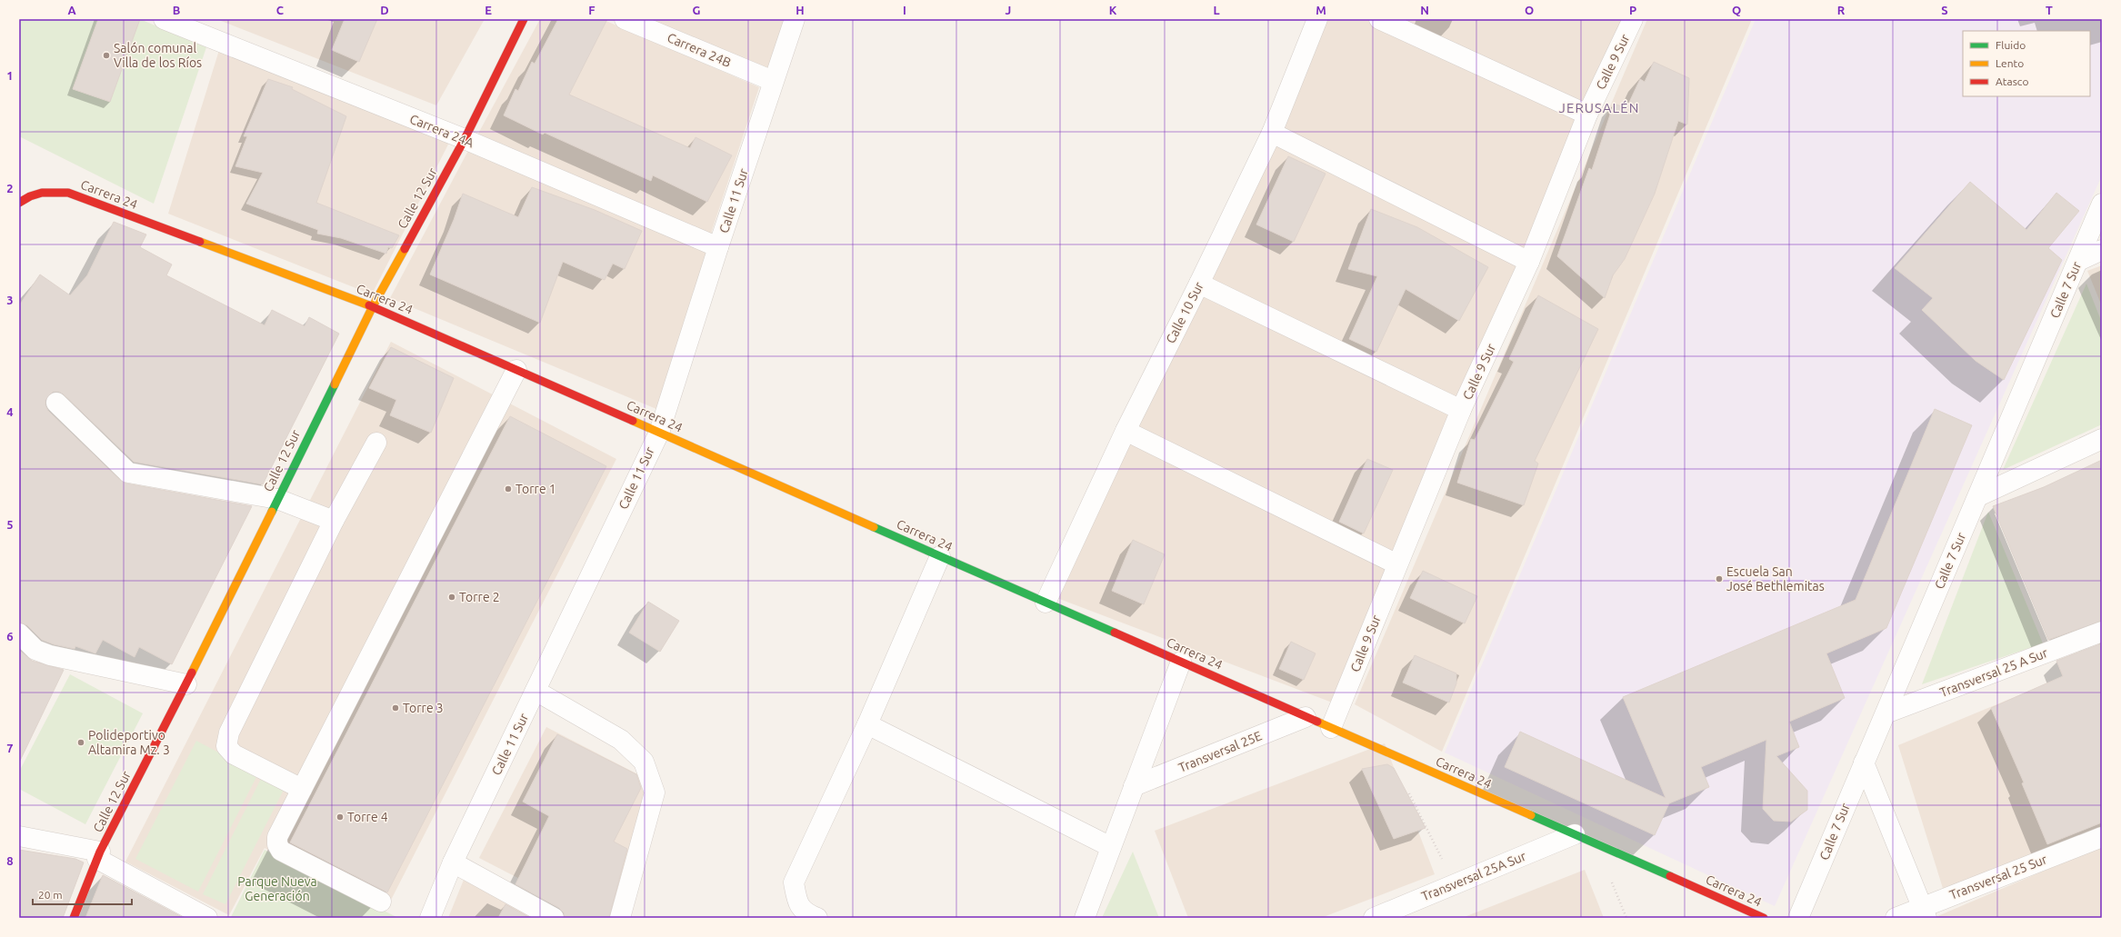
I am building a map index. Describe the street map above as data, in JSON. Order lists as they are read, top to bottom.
{
  "streets": {
    "street": [
      "Carrera 24B",
      "Calle 9 Sur",
      "Carrera 24A",
      "Carrera 24",
      "Calle 12 Sur",
      "Calle 11 Sur",
      "Calle 7 Sur",
      "Calle 10 Sur",
      "Transversal 25 A Sur",
      "Transversal 25E",
      "Transversal 25A Sur",
      "Transversal 25 Sur"
    ]
  },
  "crossings": [
    ["Carrera 24B", "Calle 11 Sur"],
    ["Calle 9 Sur", "Carrera 24"],
    ["Carrera 24A", "Calle 12 Sur"],
    ["Carrera 24A", "Calle 11 Sur"],
    ["Carrera 24", "Calle 12 Sur"],
    ["Carrera 24", "Calle 11 Sur"],
    ["Carrera 24", "Calle 10 Sur"],
    ["Carrera 24", "Transversal 25E"],
    ["Carrera 24", "Transversal 25A Sur"],
    ["Calle 7 Sur", "Transversal 25 A Sur"]
  ],
  "districts": ["JERUSALÉN"],
  "parks": ["Parque Nueva Generación"],
  "places": [
    "Salón comunal Villa de los Ríos",
    "Torre 1",
    "Escuela San José Bethlemitas",
    "Torre 2",
    "Torre 3",
    "Polideportivo Altamira Mz. 3",
    "Torre 4"
  ],
  "legend": ["Fluido", "Lento", "Atasco"],
  "scale_bar": "20 m",
  "grid": {
    "columns": [
      "A",
      "B",
      "C",
      "D",
      "E",
      "F",
      "G",
      "H",
      "I",
      "J",
      "K",
      "L",
      "M",
      "N",
      "O",
      "P",
      "Q",
      "R",
      "S",
      "T"
    ],
    "rows": [
      "1",
      "2",
      "3",
      "4",
      "5",
      "6",
      "7",
      "8"
    ]
  }
}
